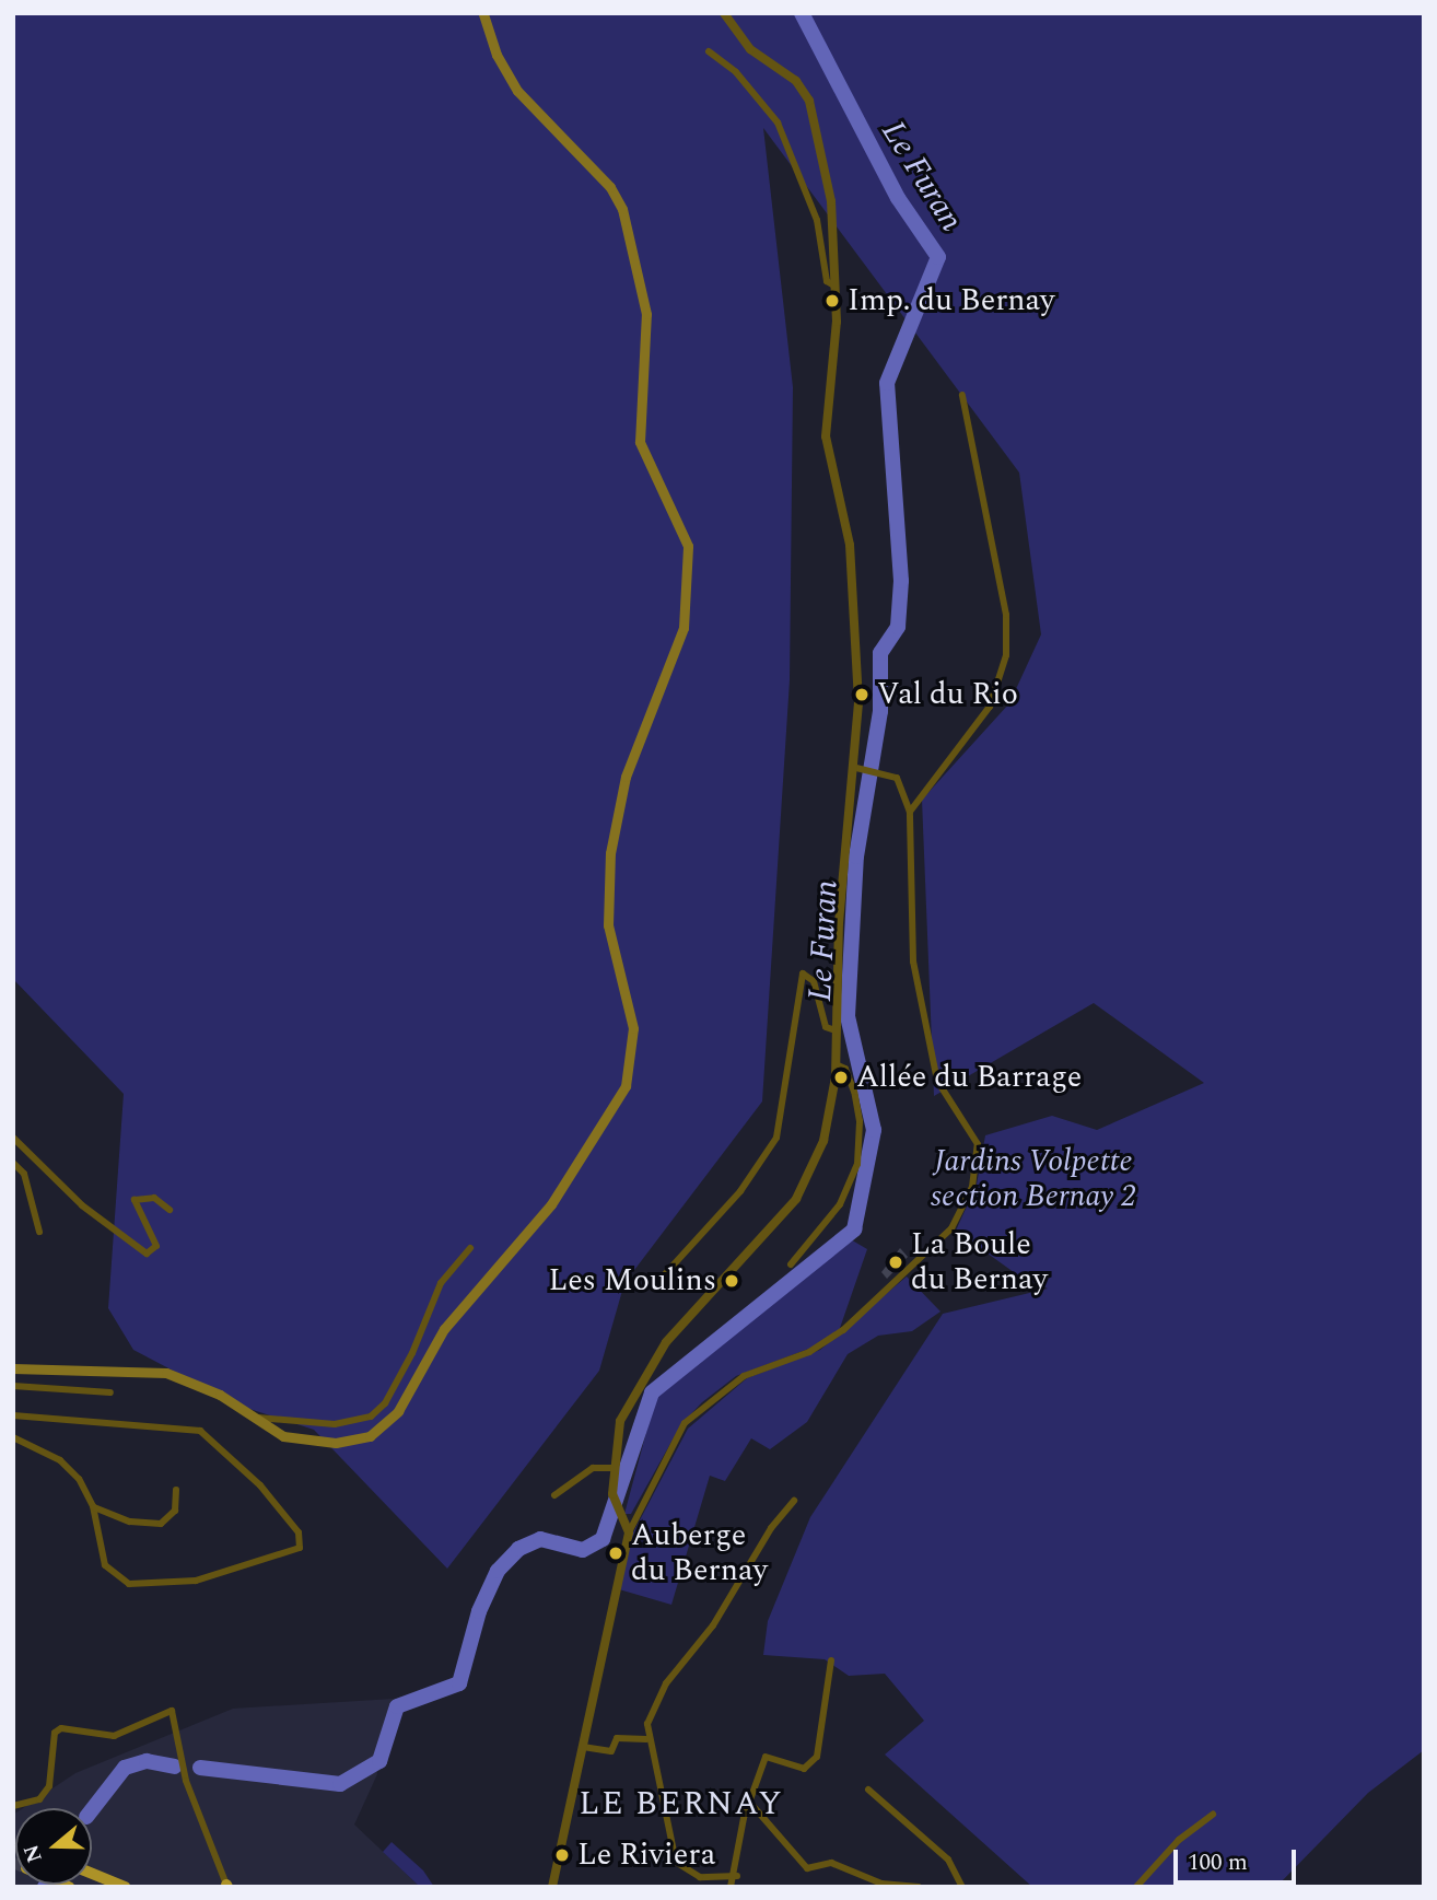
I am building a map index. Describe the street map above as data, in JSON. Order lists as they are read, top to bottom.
{
  "districts": ["LE BERNAY"],
  "water": ["Le Furan"],
  "parks": ["Jardins Volpette section Bernay 2"],
  "places": [
    "Imp. du Bernay",
    "Val du Rio",
    "Allée du Barrage",
    "La Boule du Bernay",
    "Les Moulins",
    "Auberge du Bernay",
    "Le Riviera"
  ],
  "scale_bar": "100 m",
  "north": "left"
}
